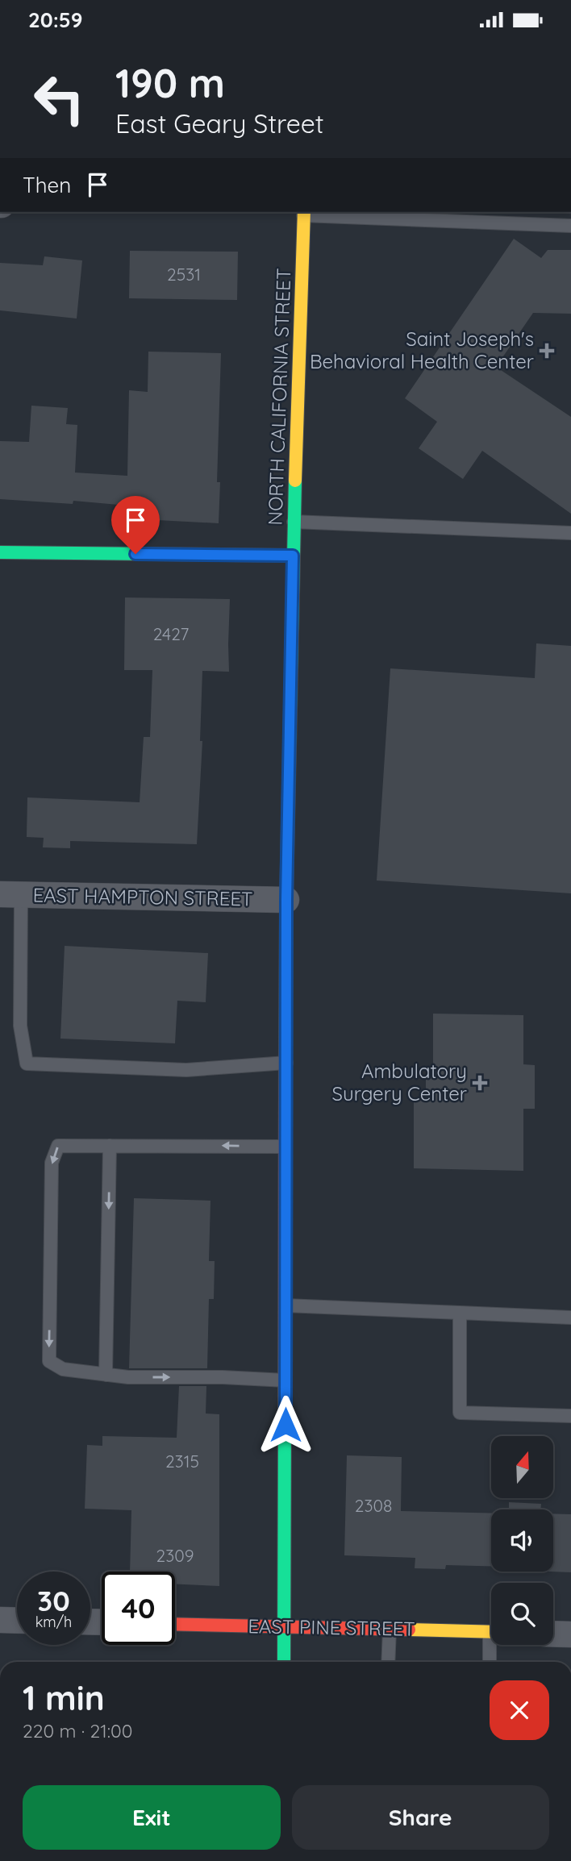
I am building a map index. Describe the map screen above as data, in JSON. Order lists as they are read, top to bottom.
{
  "streets": {
    "street": ["NORTH CALIFORNIA STREET", "EAST HAMPTON STREET", "EAST PINE STREET"]
  },
  "crossings": [
    ["NORTH CALIFORNIA STREET", "EAST HAMPTON STREET"],
    ["NORTH CALIFORNIA STREET", "EAST PINE STREET"]
  ],
  "places": {
    "health": ["Saint Joseph's Behavioral Health Center", "Ambulatory Surgery Center"]
  },
  "house_numbers": [
    "2531",
    "2427",
    "2315",
    "2308",
    "2309"
  ],
  "north": "top",
  "page": {
    "status": "20:59",
    "turn": ["190 m", "East Geary Street"],
    "then": "Then",
    "speed": "30 km/h",
    "limit": "40",
    "heading": ["1 min", "220 m · 21:00"],
    "buttons": ["Exit", "Share"]
  }
}
